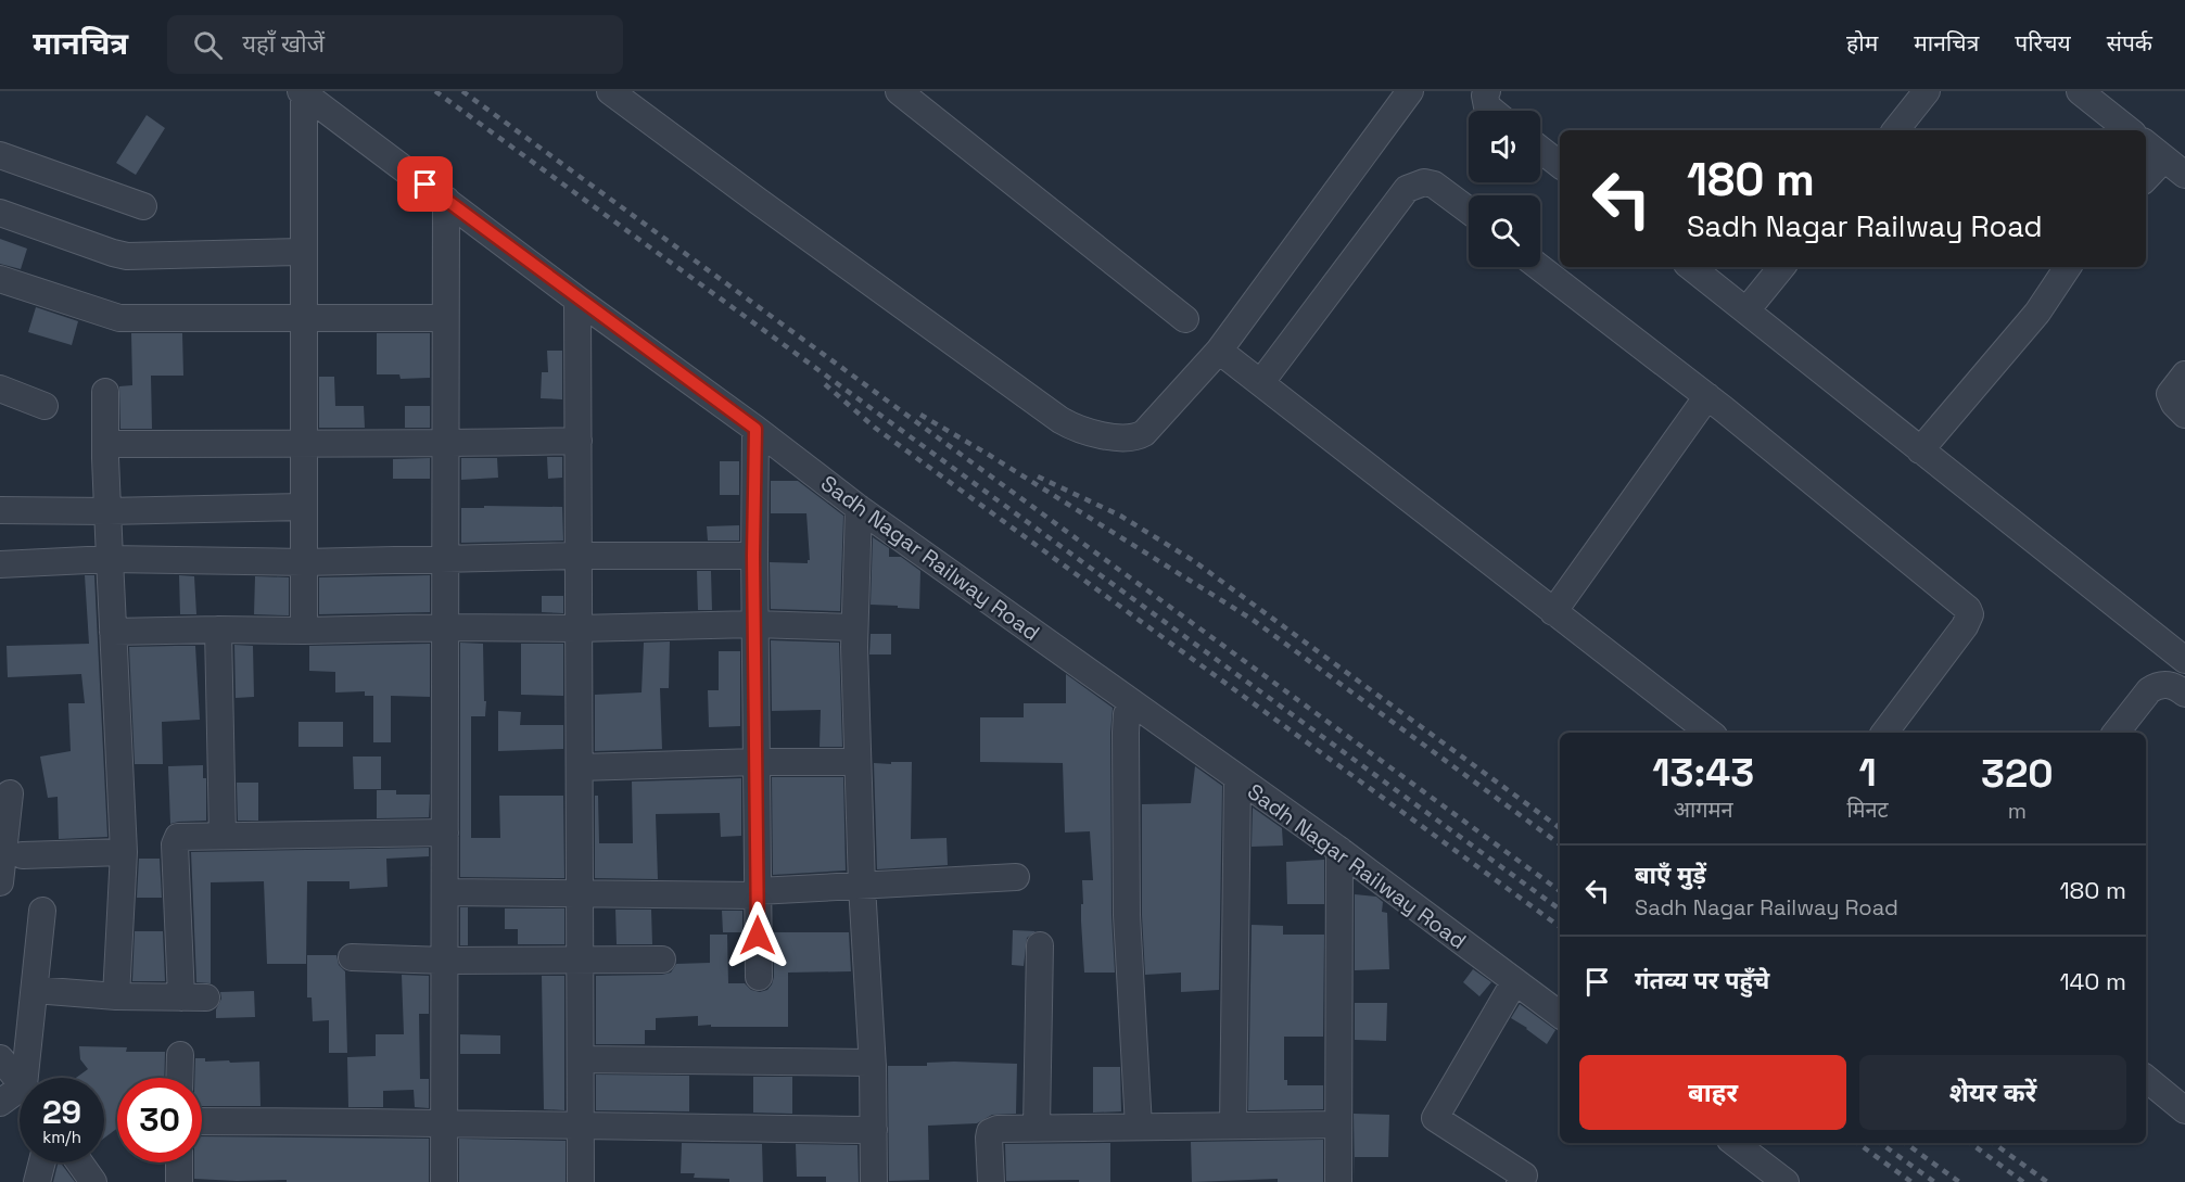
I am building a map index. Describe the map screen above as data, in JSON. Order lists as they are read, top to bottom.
{
  "streets": {
    "street": ["Sadh Nagar Railway Road"]
  },
  "page": {
    "header": "मानचित्र",
    "search": "यहाँ खोजें",
    "nav": [
      "होम",
      "मानचित्र",
      "परिचय",
      "संपर्क"
    ],
    "turn": ["180 m", "Sadh Nagar Railway Road"],
    "eta": [
      "13:43",
      "आगमन",
      "1",
      "मिनट",
      "320",
      "m"
    ],
    "list": [
      {
        "name": "बाएँ मुड़ें",
        "note": "Sadh Nagar Railway Road",
        "value": "180 m"
      },
      {
        "name": "गंतव्य पर पहुँचे",
        "value": "140 m"
      }
    ],
    "buttons": ["बाहर", "शेयर करें"],
    "speed": "29 km/h",
    "limit": "30"
  }
}
